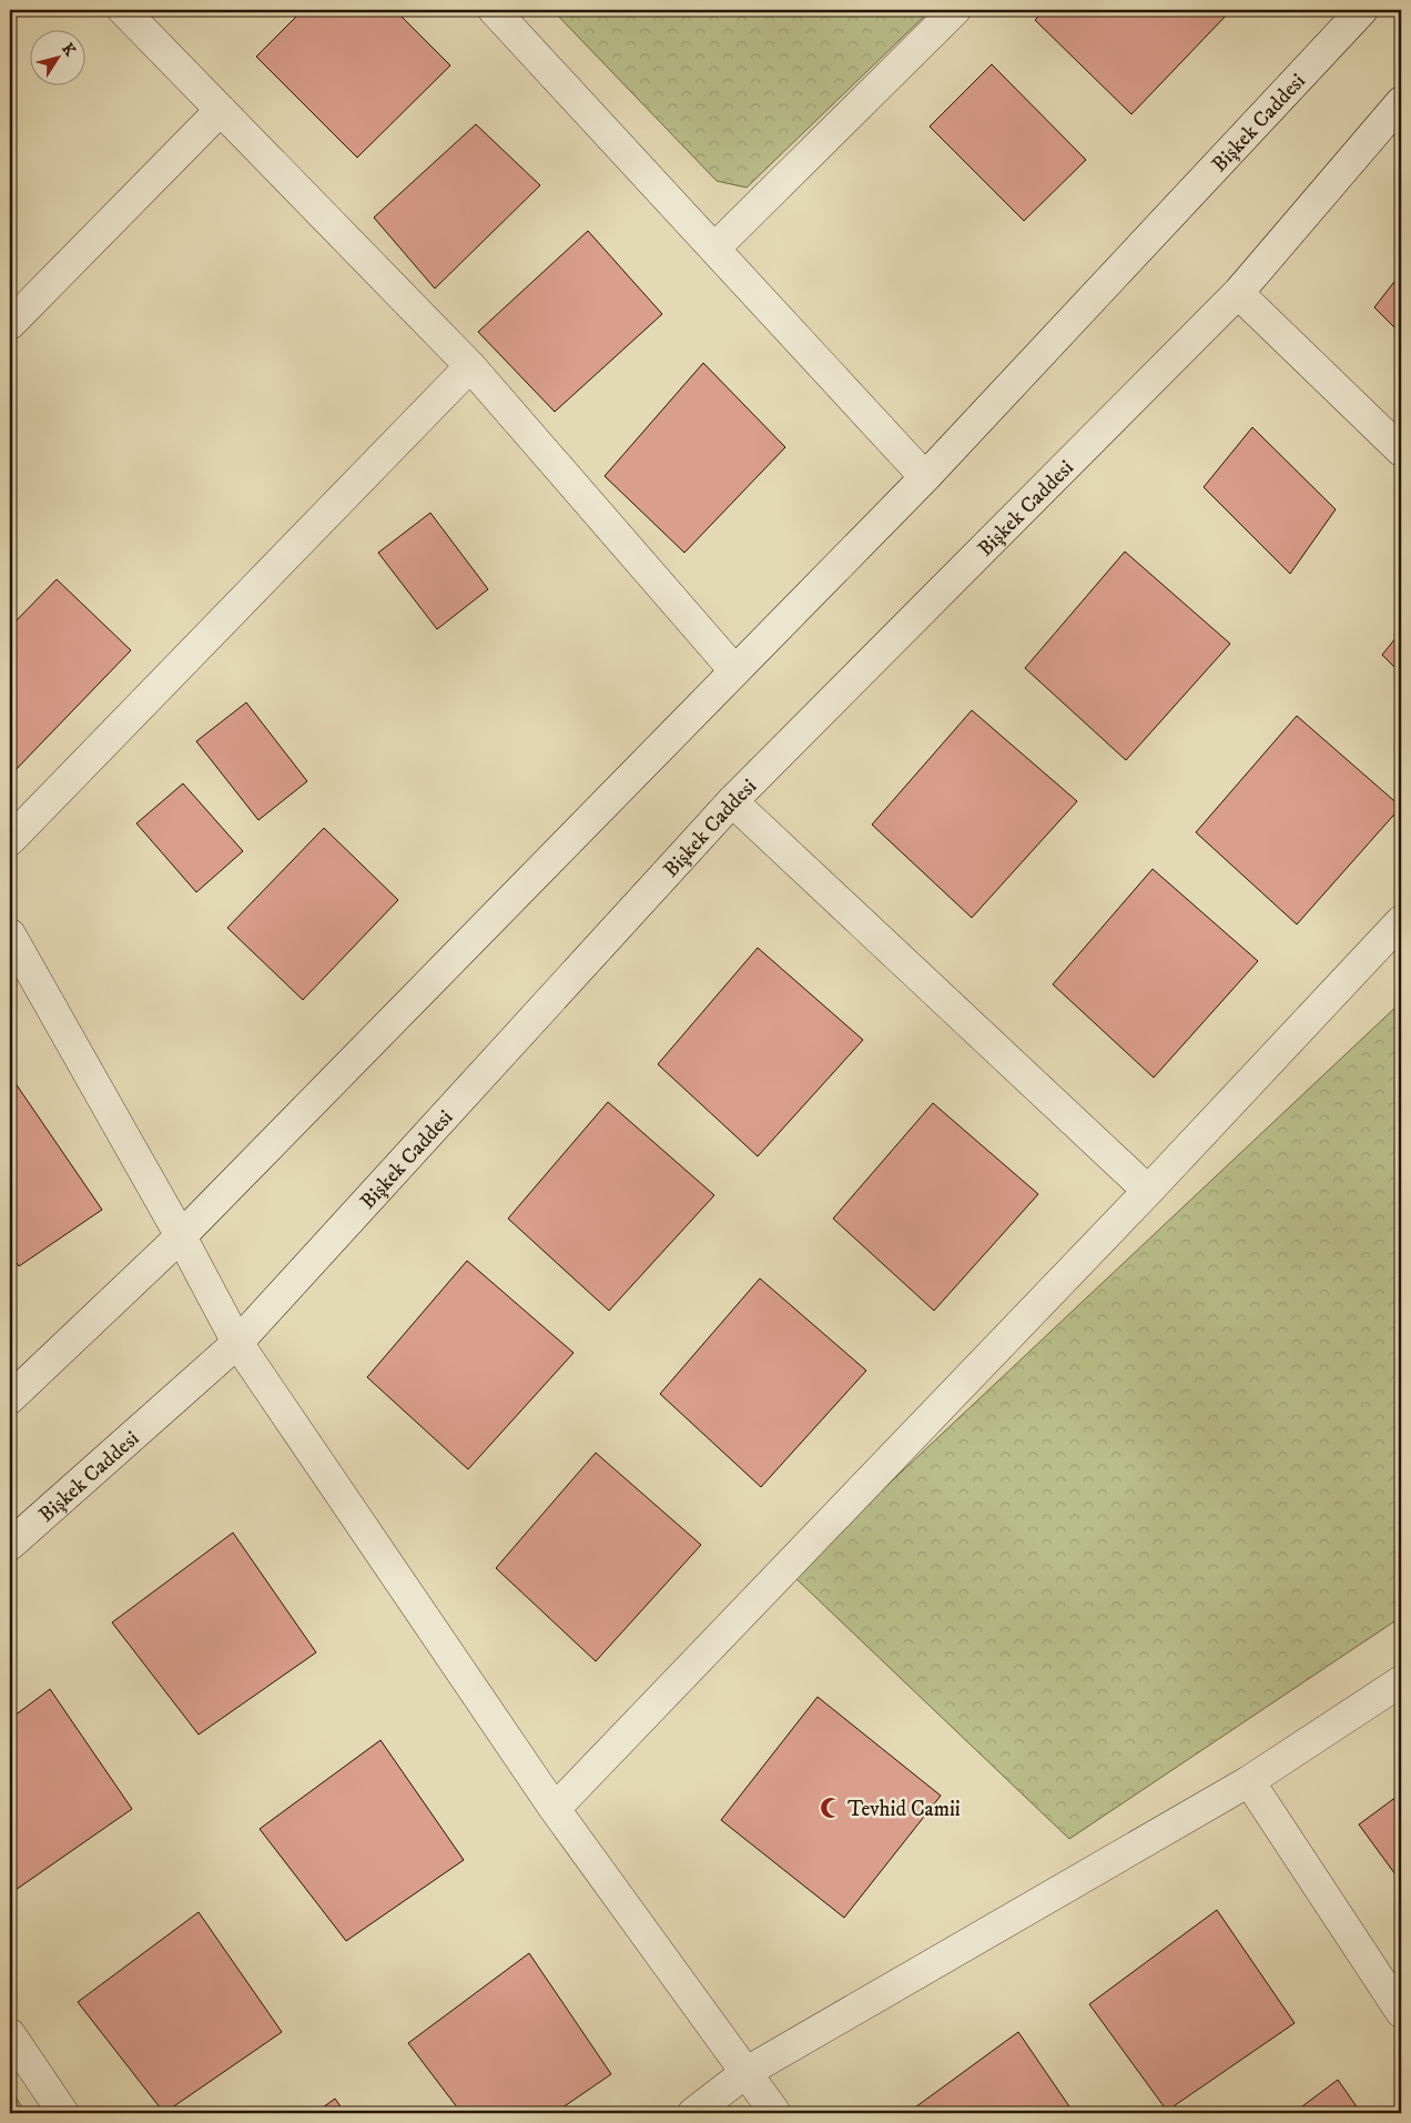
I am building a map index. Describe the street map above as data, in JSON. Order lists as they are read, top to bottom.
{
  "streets": {
    "street": ["Bişkek Caddesi"]
  },
  "places": {
    "mosque": ["Tevhid Camii"]
  },
  "north": "top right"
}
